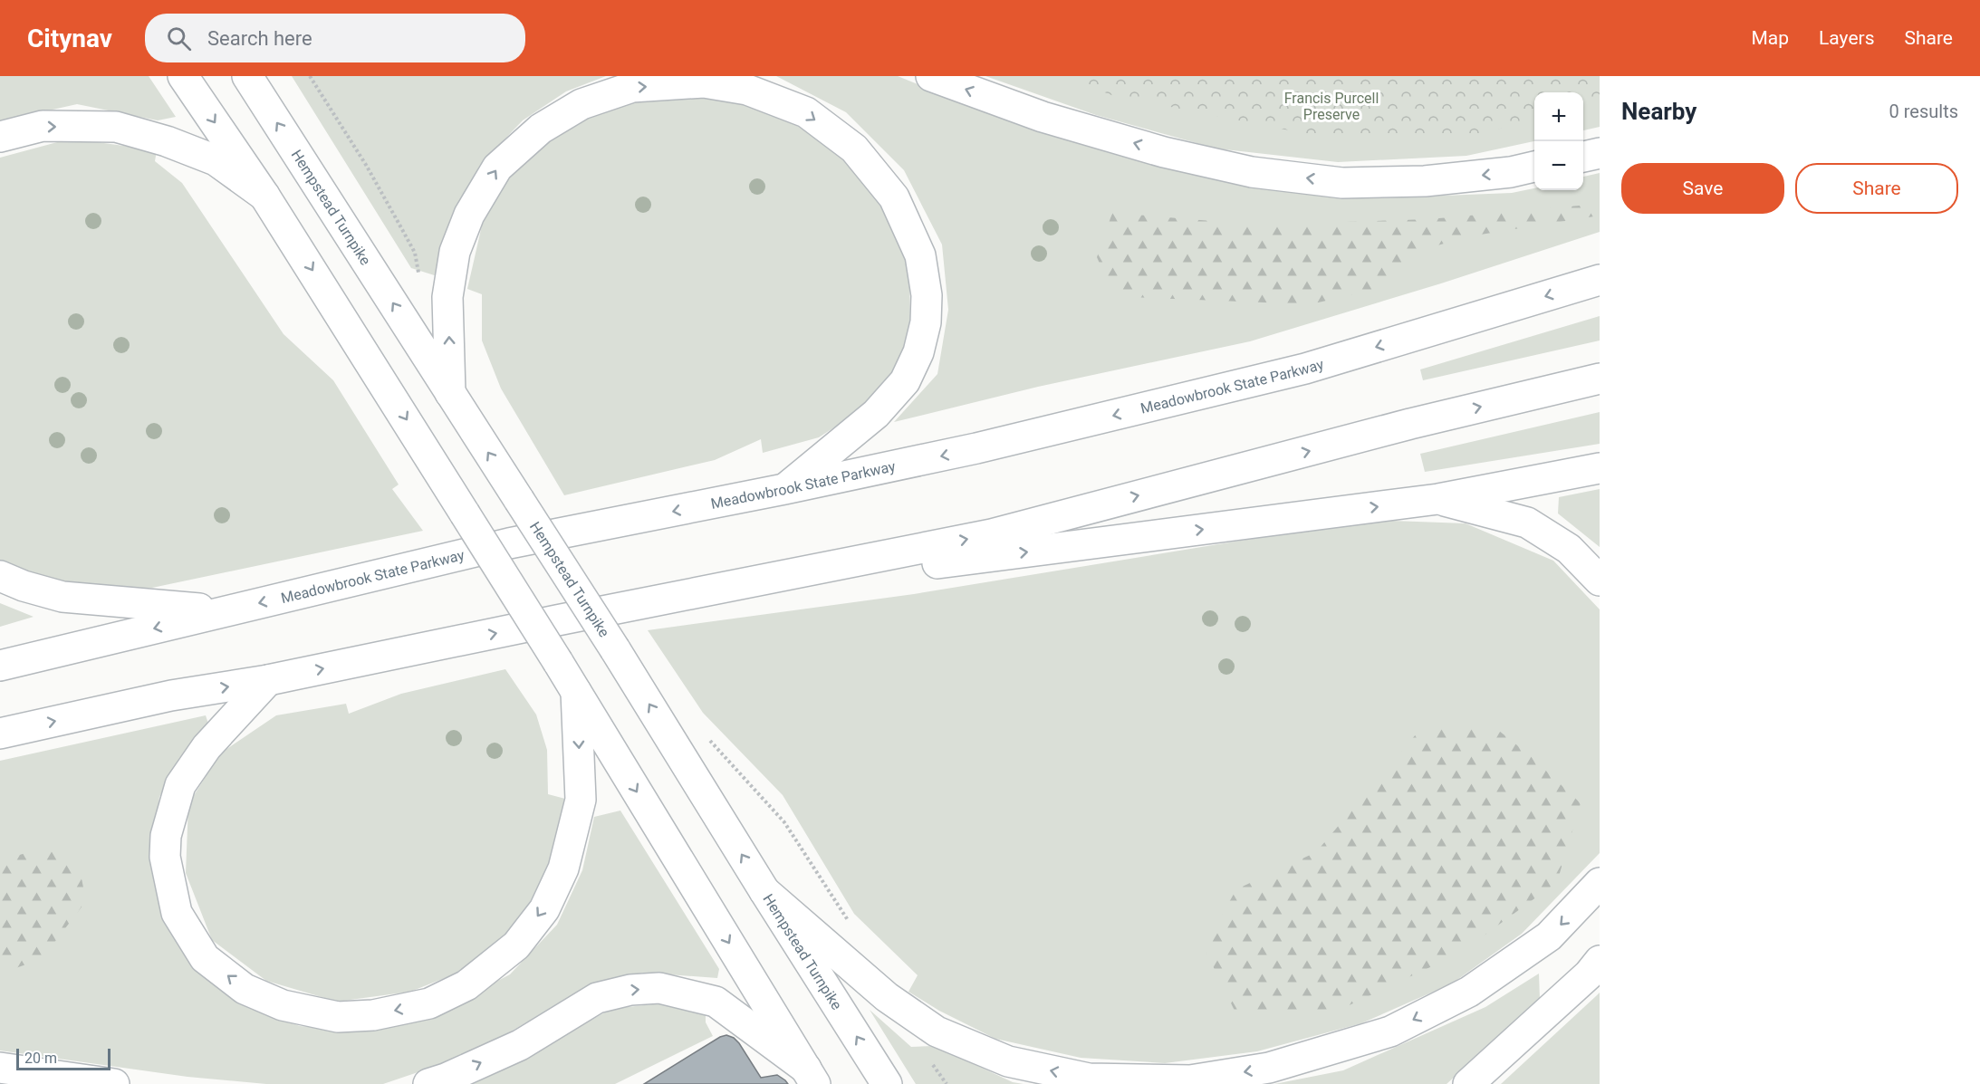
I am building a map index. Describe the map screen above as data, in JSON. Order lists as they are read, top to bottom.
{
  "streets": {
    "main road": ["Hempstead Turnpike", "Meadowbrook State Parkway"]
  },
  "parks": ["Francis Purcell Preserve"],
  "scale_bar": "20 m",
  "page": {
    "header": "Citynav",
    "search": "Search here",
    "nav": ["Map", "Layers", "Share"],
    "heading": ["Nearby", "0 results"],
    "map_buttons": ["+", "−"],
    "buttons": ["Save", "Share"],
    "scale": "20 m"
  }
}
